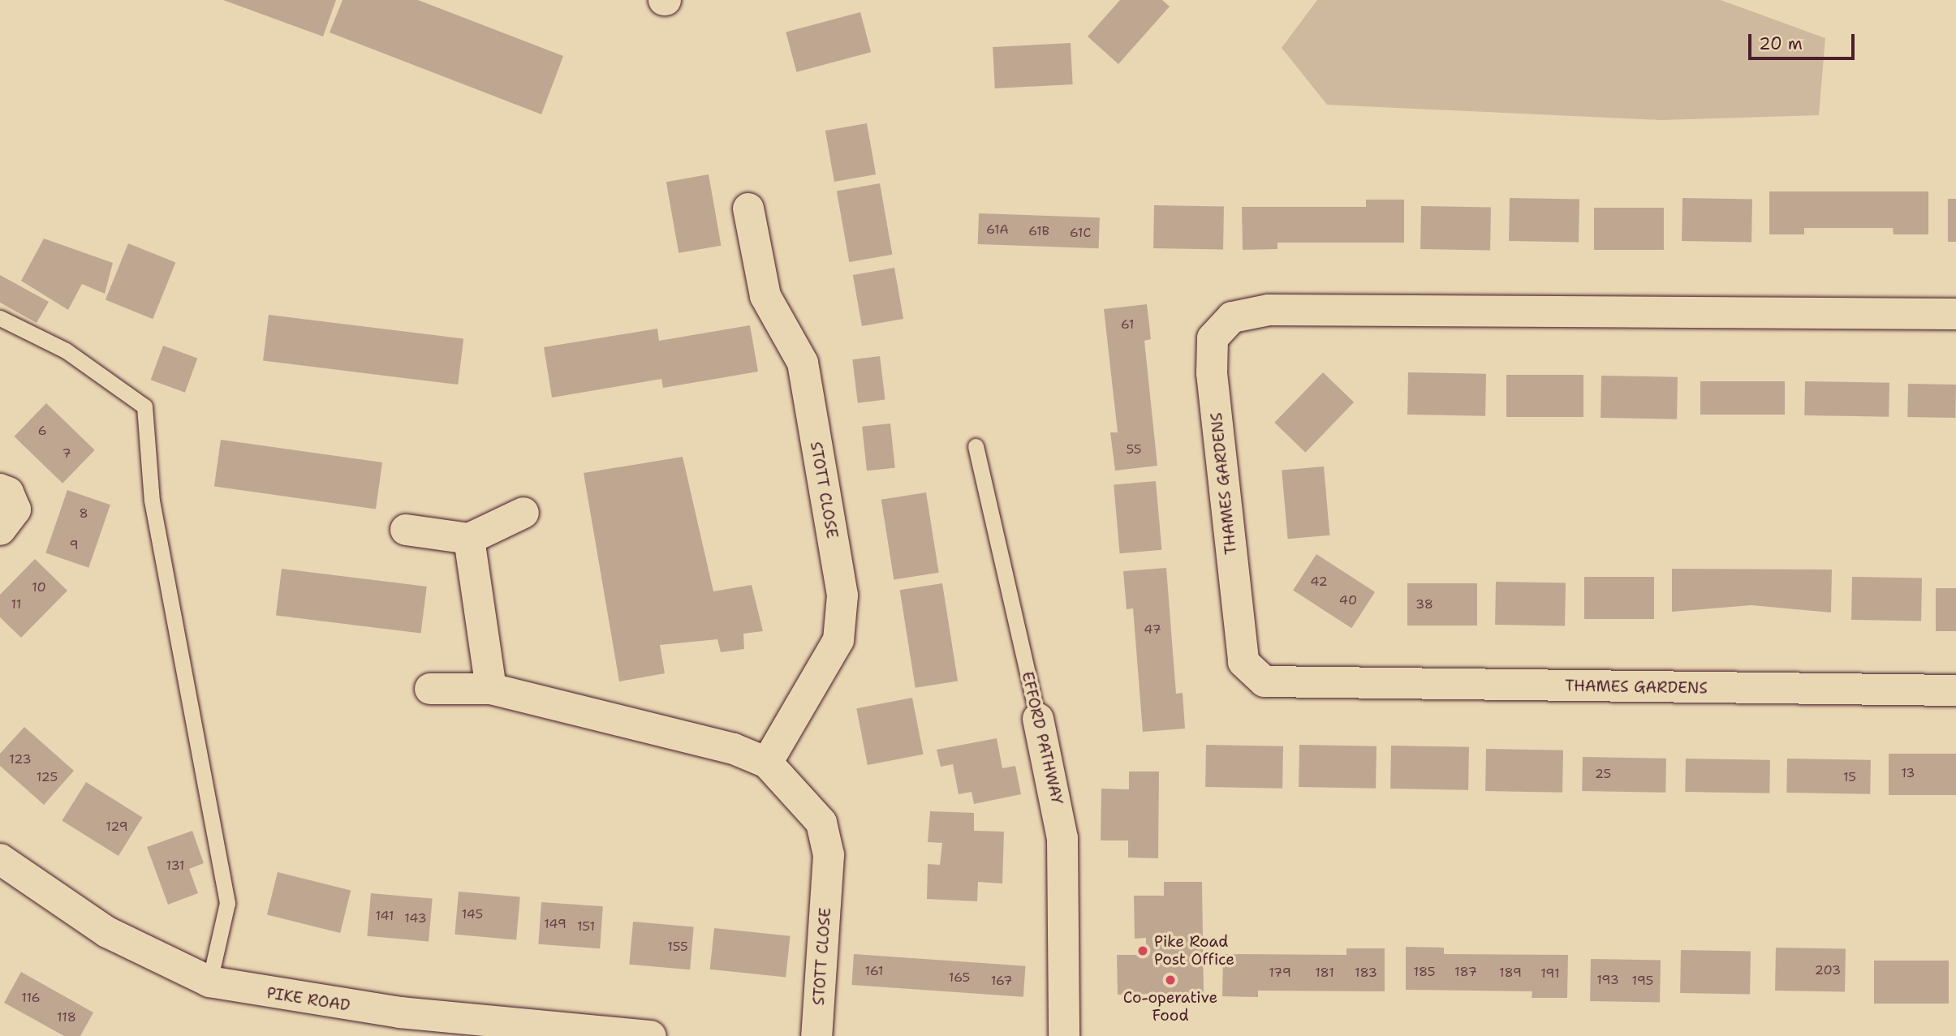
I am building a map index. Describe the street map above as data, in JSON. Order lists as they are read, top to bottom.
{
  "streets": {
    "street": [
      "THAMES GARDENS",
      "STOTT CLOSE",
      "EFFORD PATHWAY",
      "PIKE ROAD"
    ]
  },
  "places": ["Pike Road Post Office", "Co-operative Food"],
  "house_numbers": [
    "61A",
    "61B",
    "61C",
    "61",
    "6",
    "55",
    "7",
    "8",
    "9",
    "42",
    "10",
    "40",
    "11",
    "38",
    "47",
    "123",
    "13",
    "25",
    "125",
    "15",
    "129",
    "131",
    "145",
    "141",
    "143",
    "149",
    "151",
    "155",
    "203",
    "161",
    "185",
    "187",
    "179",
    "181",
    "183",
    "189",
    "191",
    "165",
    "193",
    "167",
    "195",
    "116",
    "118"
  ],
  "scale_bar": "20 m"
}
